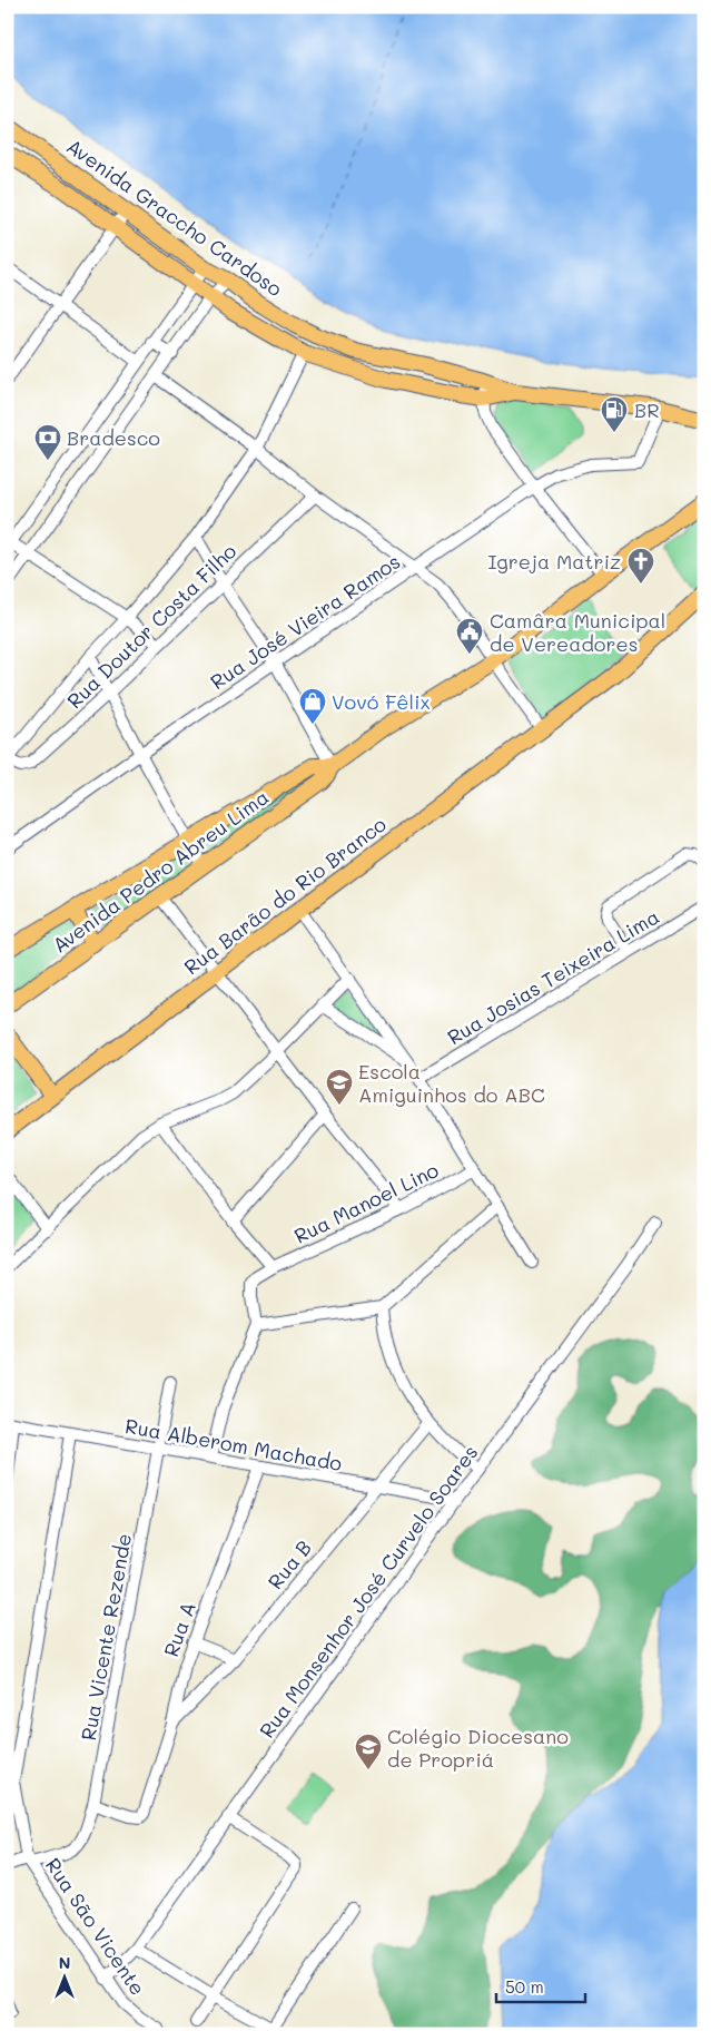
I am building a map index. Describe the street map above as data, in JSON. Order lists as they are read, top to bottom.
{
  "streets": {
    "main road": ["Avenida Graccho Cardoso", "Avenida Pedro Abreu Lima", "Rua Barão do Rio Branco"],
    "street": [
      "Rua José Vieira Ramos",
      "Rua Doutor Costa Filho",
      "Rua Josias Teixeira Lima",
      "Rua Manoel Lino",
      "Rua Alberom Machado",
      "Rua B",
      "Rua Monsenhor José Curvelo Soares",
      "Rua A",
      "Rua Vicente Rezende",
      "Rua São Vicente"
    ]
  },
  "crossings": [
    ["Rua Alberom Machado", "Rua B"],
    ["Rua Alberom Machado", "Rua Monsenhor José Curvelo Soares"],
    ["Rua Alberom Machado", "Rua A"],
    ["Rua Alberom Machado", "Rua Vicente Rezende"],
    ["Rua Alberom Machado", "Rua São Vicente"],
    ["Rua B", "Rua A"],
    ["Rua Monsenhor José Curvelo Soares", "Rua São Vicente"],
    ["Rua A", "Rua Vicente Rezende"],
    ["Rua Vicente Rezende", "Rua São Vicente"]
  ],
  "places": {
    "fuel station": ["BR"],
    "bank": ["Bradesco"],
    "church": ["Igreja Matriz"],
    "public building": ["Camâra Municipal de Vereadores"],
    "shop": ["Vovó Fêlix"],
    "school or university": ["Escola Amiguinhos do ABC", "Colégio Diocesano de Propriá"]
  },
  "scale_bar": "50 m",
  "north": "top"
}
